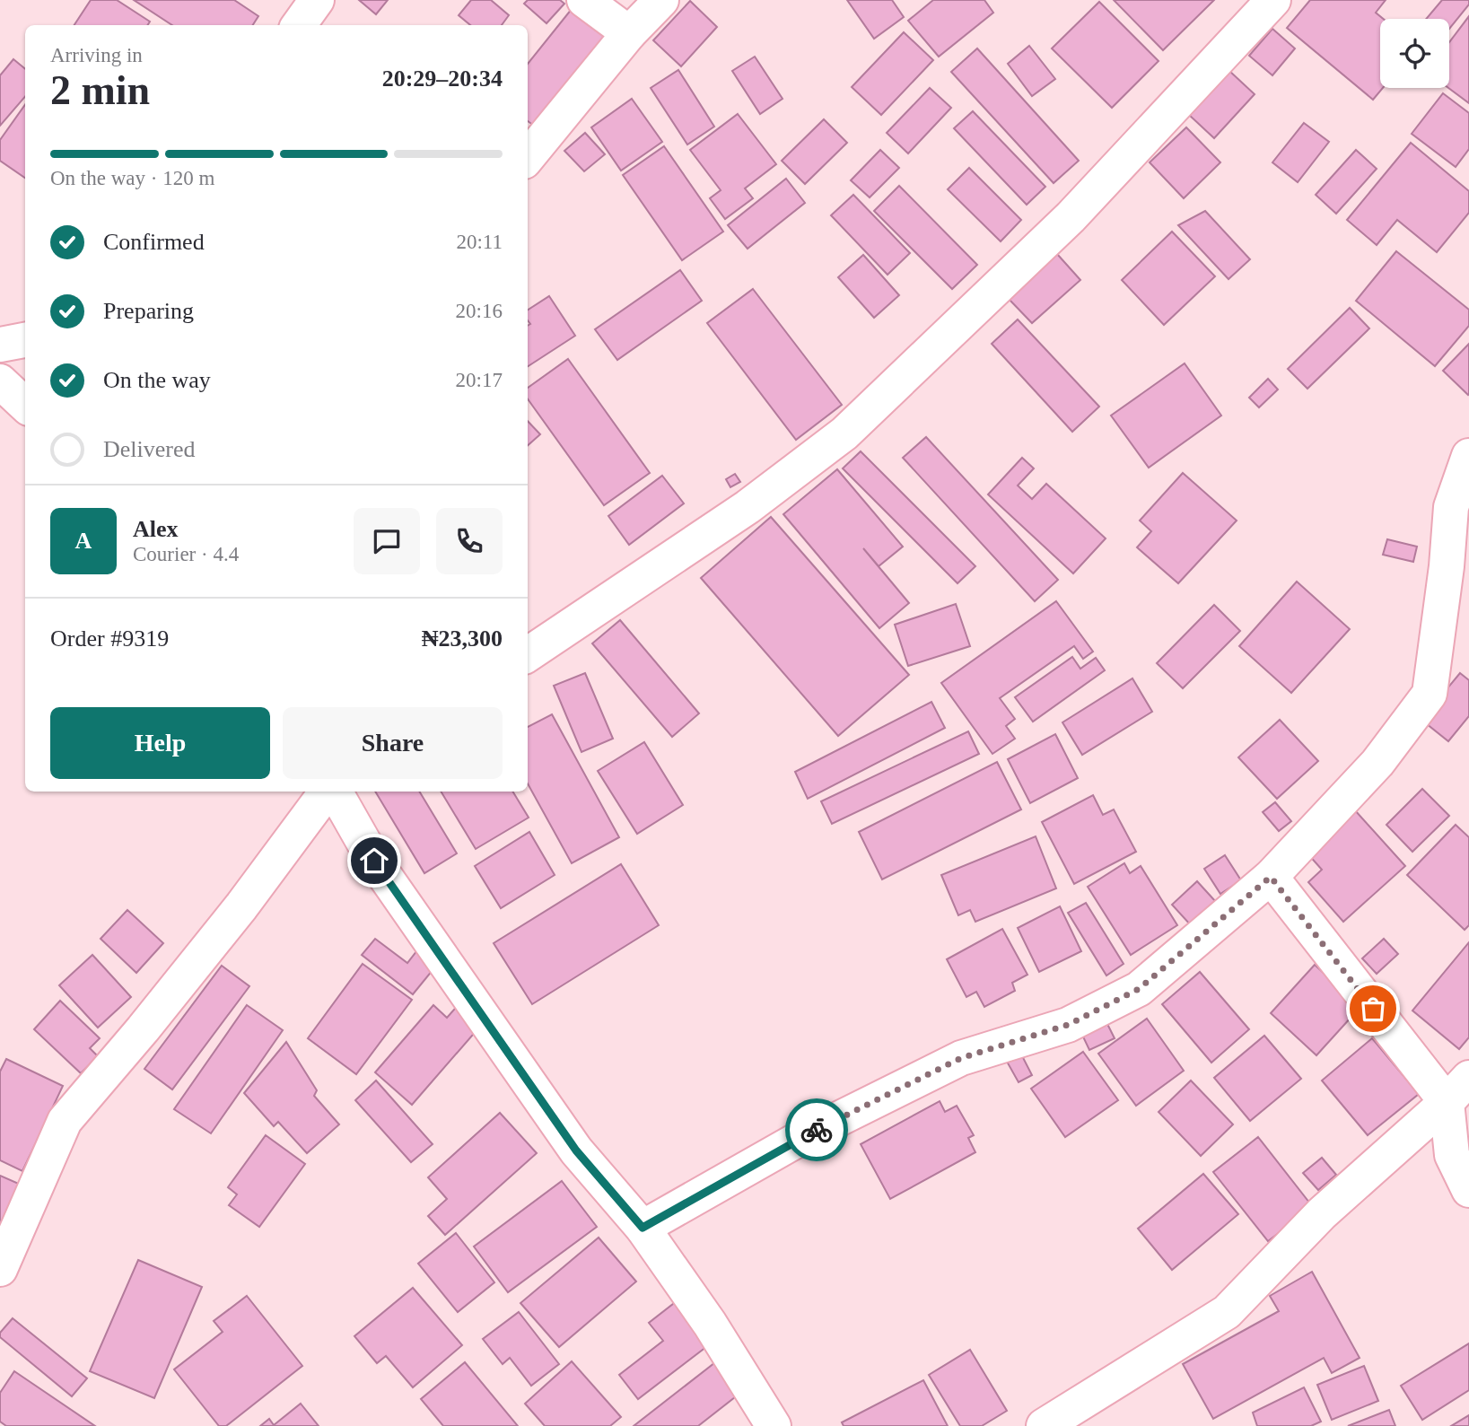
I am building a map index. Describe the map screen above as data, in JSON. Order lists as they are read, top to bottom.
{
  "page": {
    "heading": ["2 min", "Arriving in", "20:29–20:34"],
    "panel": [
      "Alex",
      "Courier · 4.4",
      "Order #9319",
      "₦23,300"
    ],
    "bar": "On the way · 120 m",
    "list": [
      ["Confirmed", "20:11"],
      ["Preparing", "20:16"],
      ["On the way", "20:17"],
      "Delivered"
    ],
    "round": "A",
    "buttons": ["Help", "Share"]
  }
}
